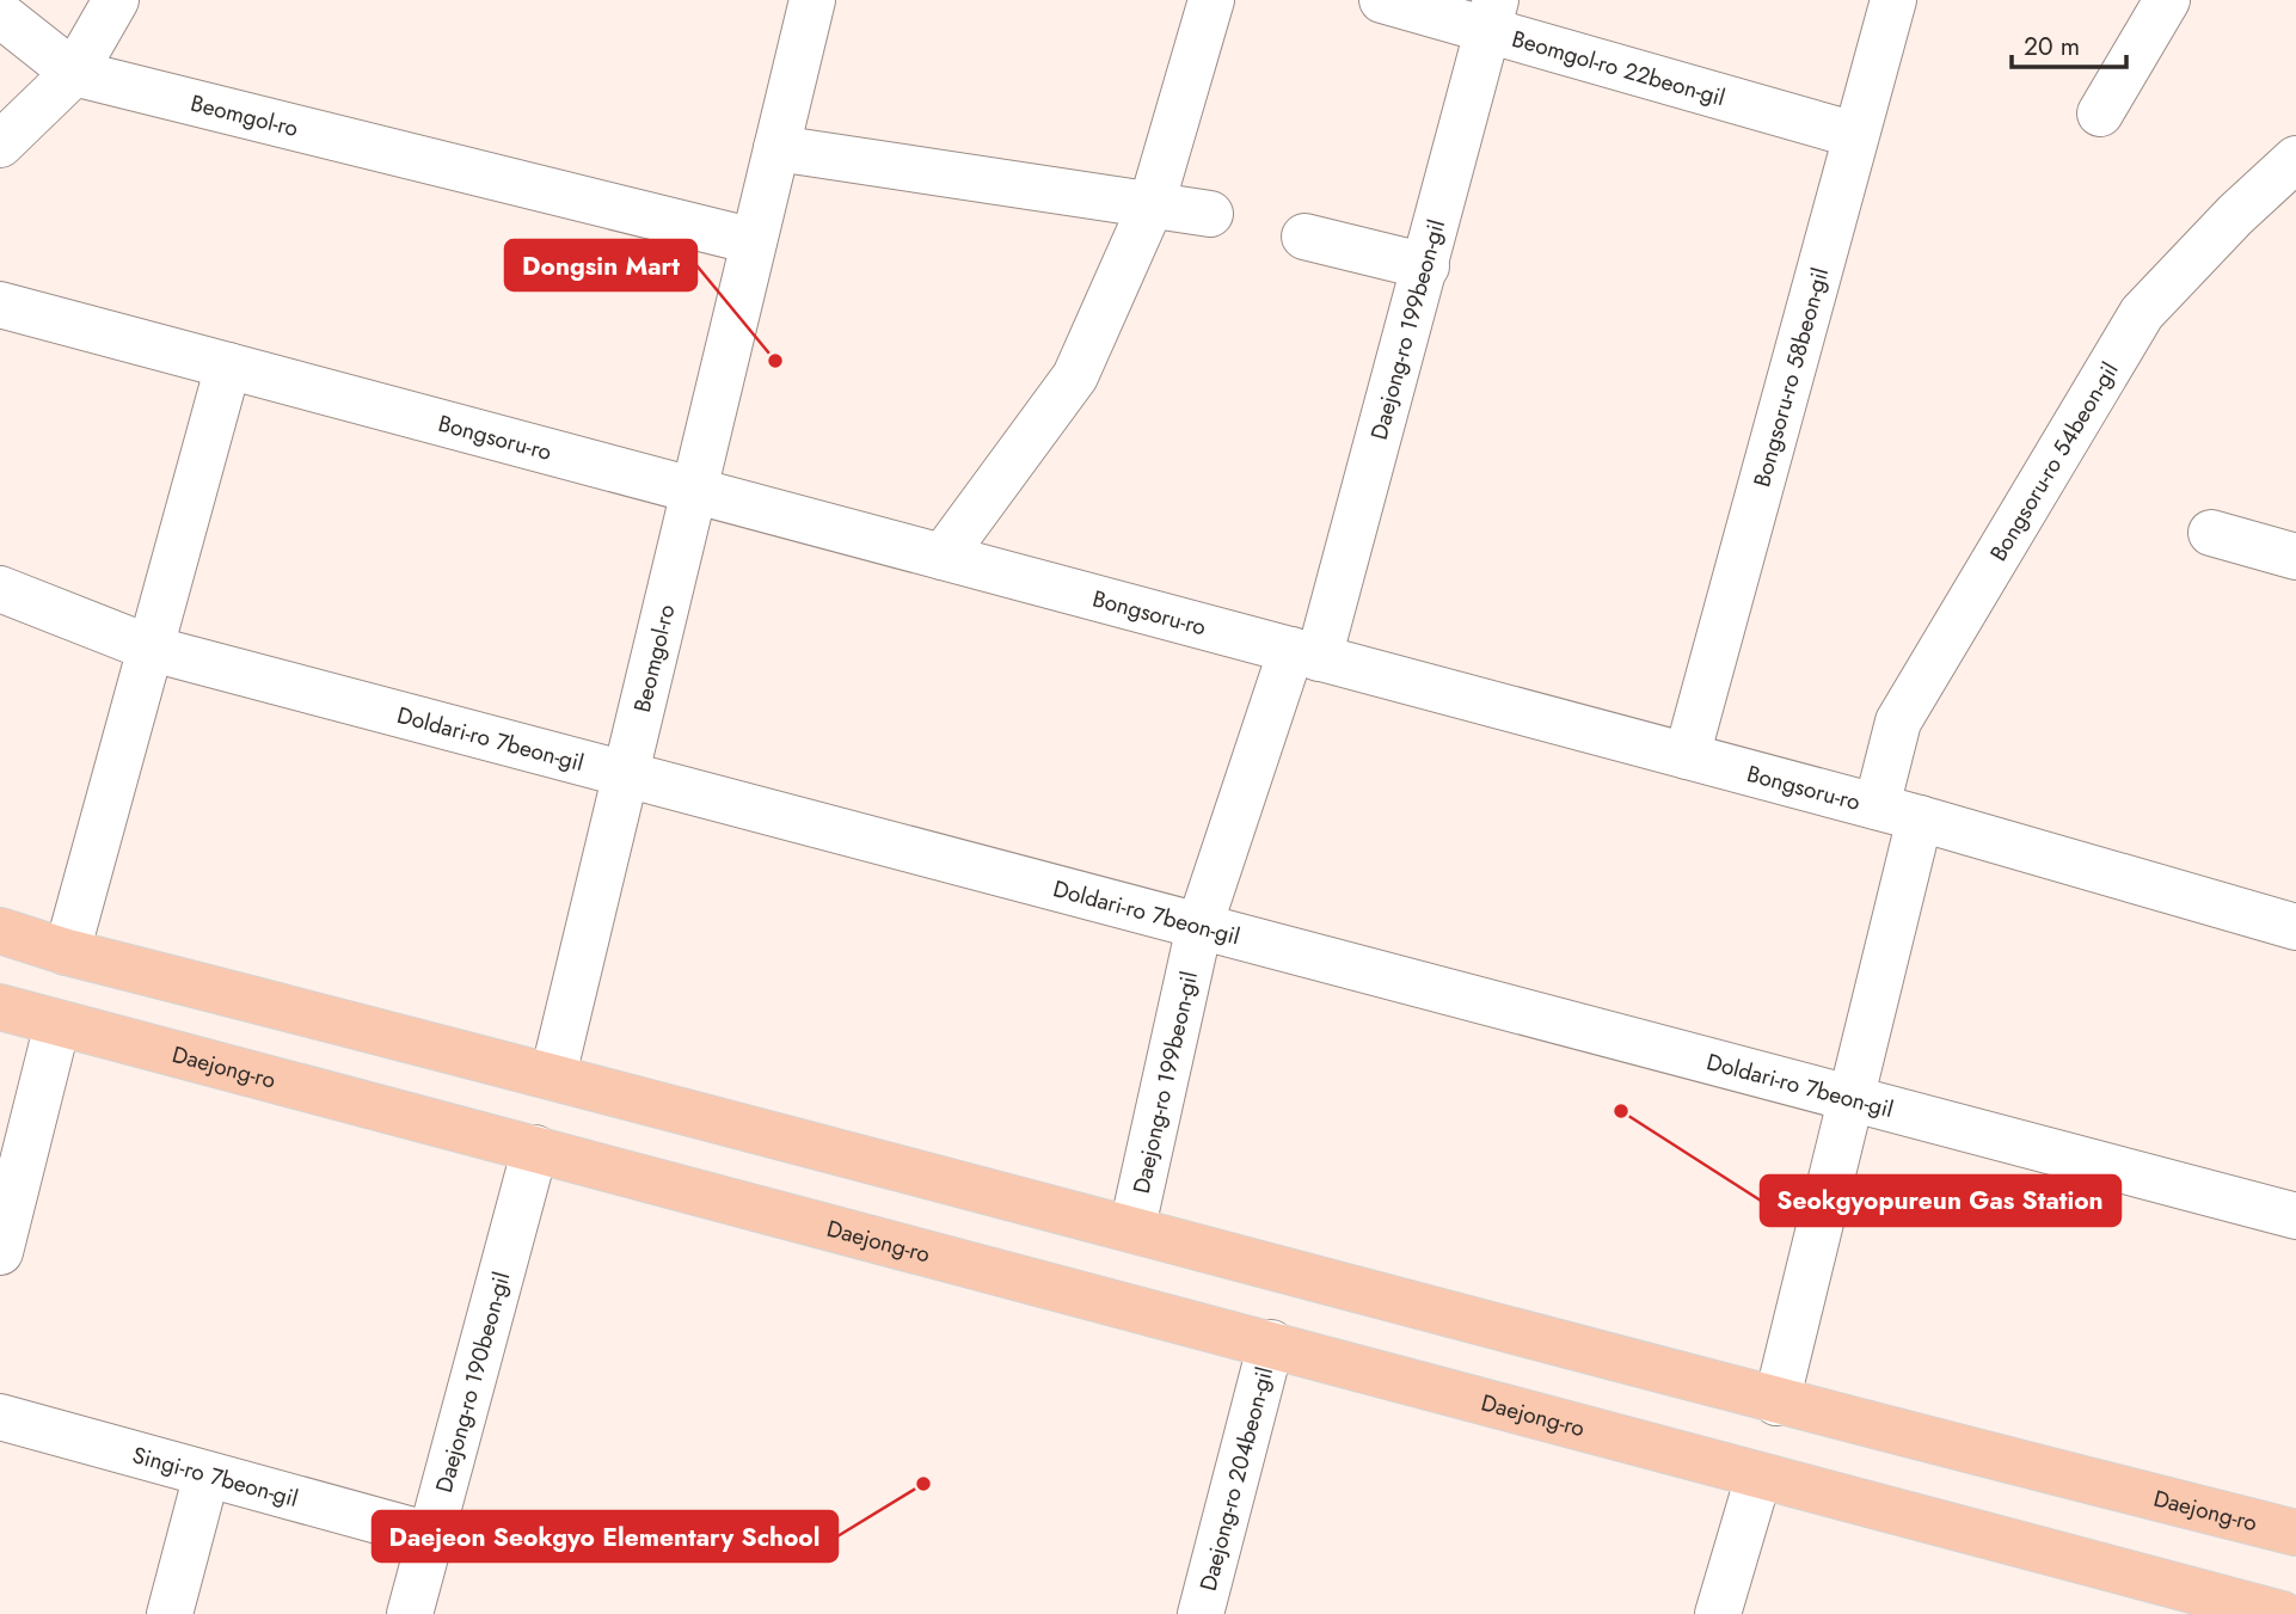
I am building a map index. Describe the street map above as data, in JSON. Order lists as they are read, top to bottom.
{
  "streets": {
    "main road": ["Daejong-ro"],
    "street": [
      "Beomgol-ro 22beon-gil",
      "Beomgol-ro",
      "Daejong-ro 199beon-gil",
      "Bongsoru-ro 58beon-gil",
      "Bongsoru-ro",
      "Bongsoru-ro 54beon-gil",
      "Doldari-ro 7beon-gil",
      "Daejong-ro 190beon-gil",
      "Singi-ro 7beon-gil",
      "Daejong-ro 204beon-gil"
    ]
  },
  "crossings": [
    ["Beomgol-ro 22beon-gil", "Daejong-ro 199beon-gil"],
    ["Beomgol-ro 22beon-gil", "Bongsoru-ro 58beon-gil"],
    ["Beomgol-ro", "Bongsoru-ro"],
    ["Beomgol-ro", "Doldari-ro 7beon-gil"],
    ["Beomgol-ro", "Daejong-ro"],
    ["Daejong-ro 199beon-gil", "Bongsoru-ro"],
    ["Daejong-ro 199beon-gil", "Doldari-ro 7beon-gil"],
    ["Daejong-ro 199beon-gil", "Daejong-ro"],
    ["Bongsoru-ro 58beon-gil", "Bongsoru-ro"],
    ["Bongsoru-ro", "Bongsoru-ro 54beon-gil"],
    ["Daejong-ro", "Daejong-ro 190beon-gil"],
    ["Daejong-ro", "Daejong-ro 204beon-gil"],
    ["Daejong-ro 190beon-gil", "Singi-ro 7beon-gil"]
  ],
  "places": ["Dongsin Mart", "Seokgyopureun Gas Station", "Daejeon Seokgyo Elementary School"],
  "scale_bar": "20 m"
}
